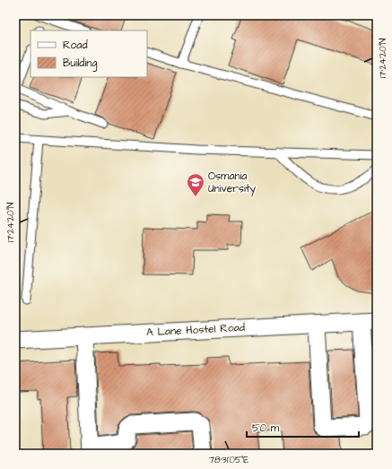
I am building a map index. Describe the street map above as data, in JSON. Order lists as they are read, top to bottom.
{
  "streets": {
    "street": ["A Lane Hostel Road"]
  },
  "places": {
    "school or university": ["Osmania University"]
  },
  "legend": ["Road", "Building"],
  "scale_bar": "50 m",
  "coordinates": ["17°24'20\"N", "78°31'05\"E"]
}
